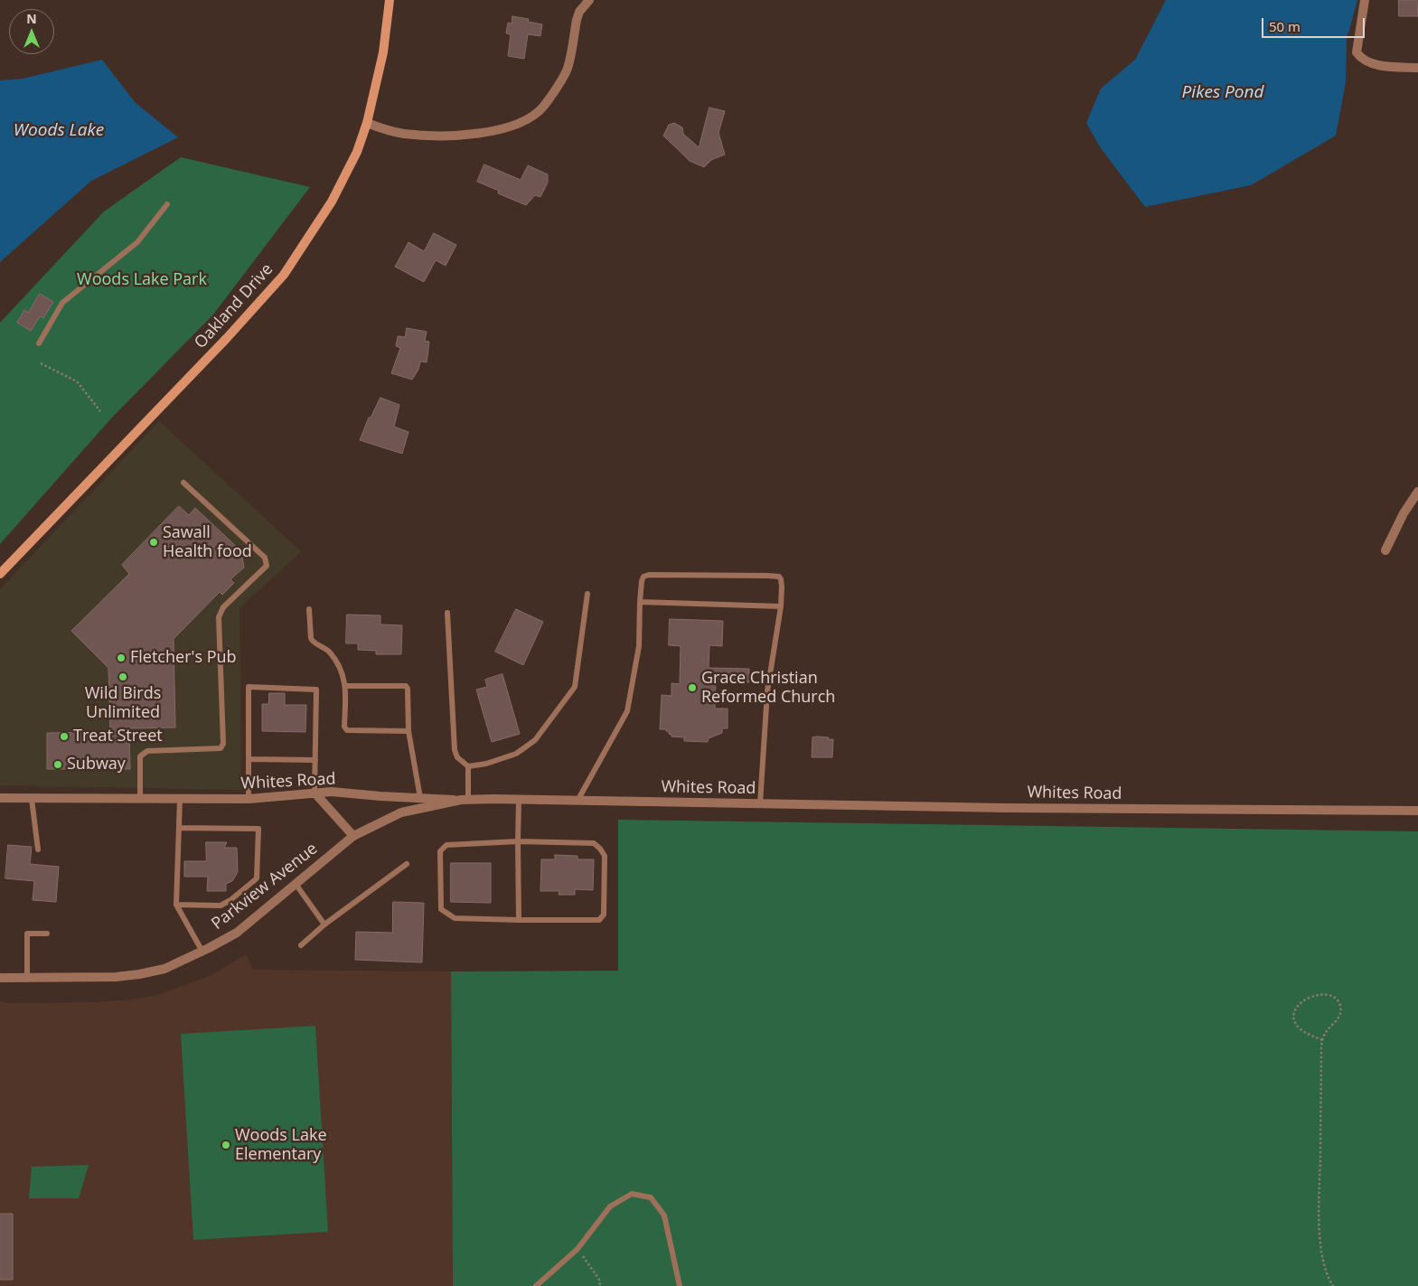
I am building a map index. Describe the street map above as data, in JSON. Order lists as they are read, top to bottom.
{
  "streets": {
    "main road": ["Oakland Drive"],
    "street": ["Whites Road", "Parkview Avenue"]
  },
  "crossings": [
    ["Whites Road", "Parkview Avenue"]
  ],
  "water": ["Pikes Pond", "Woods Lake"],
  "parks": ["Woods Lake Park"],
  "places": [
    "Sawall Health food",
    "Fletcher's Pub",
    "Wild Birds Unlimited",
    "Grace Christian Reformed Church",
    "Treat Street",
    "Subway",
    "Woods Lake Elementary"
  ],
  "scale_bar": "50 m",
  "north": "top"
}
